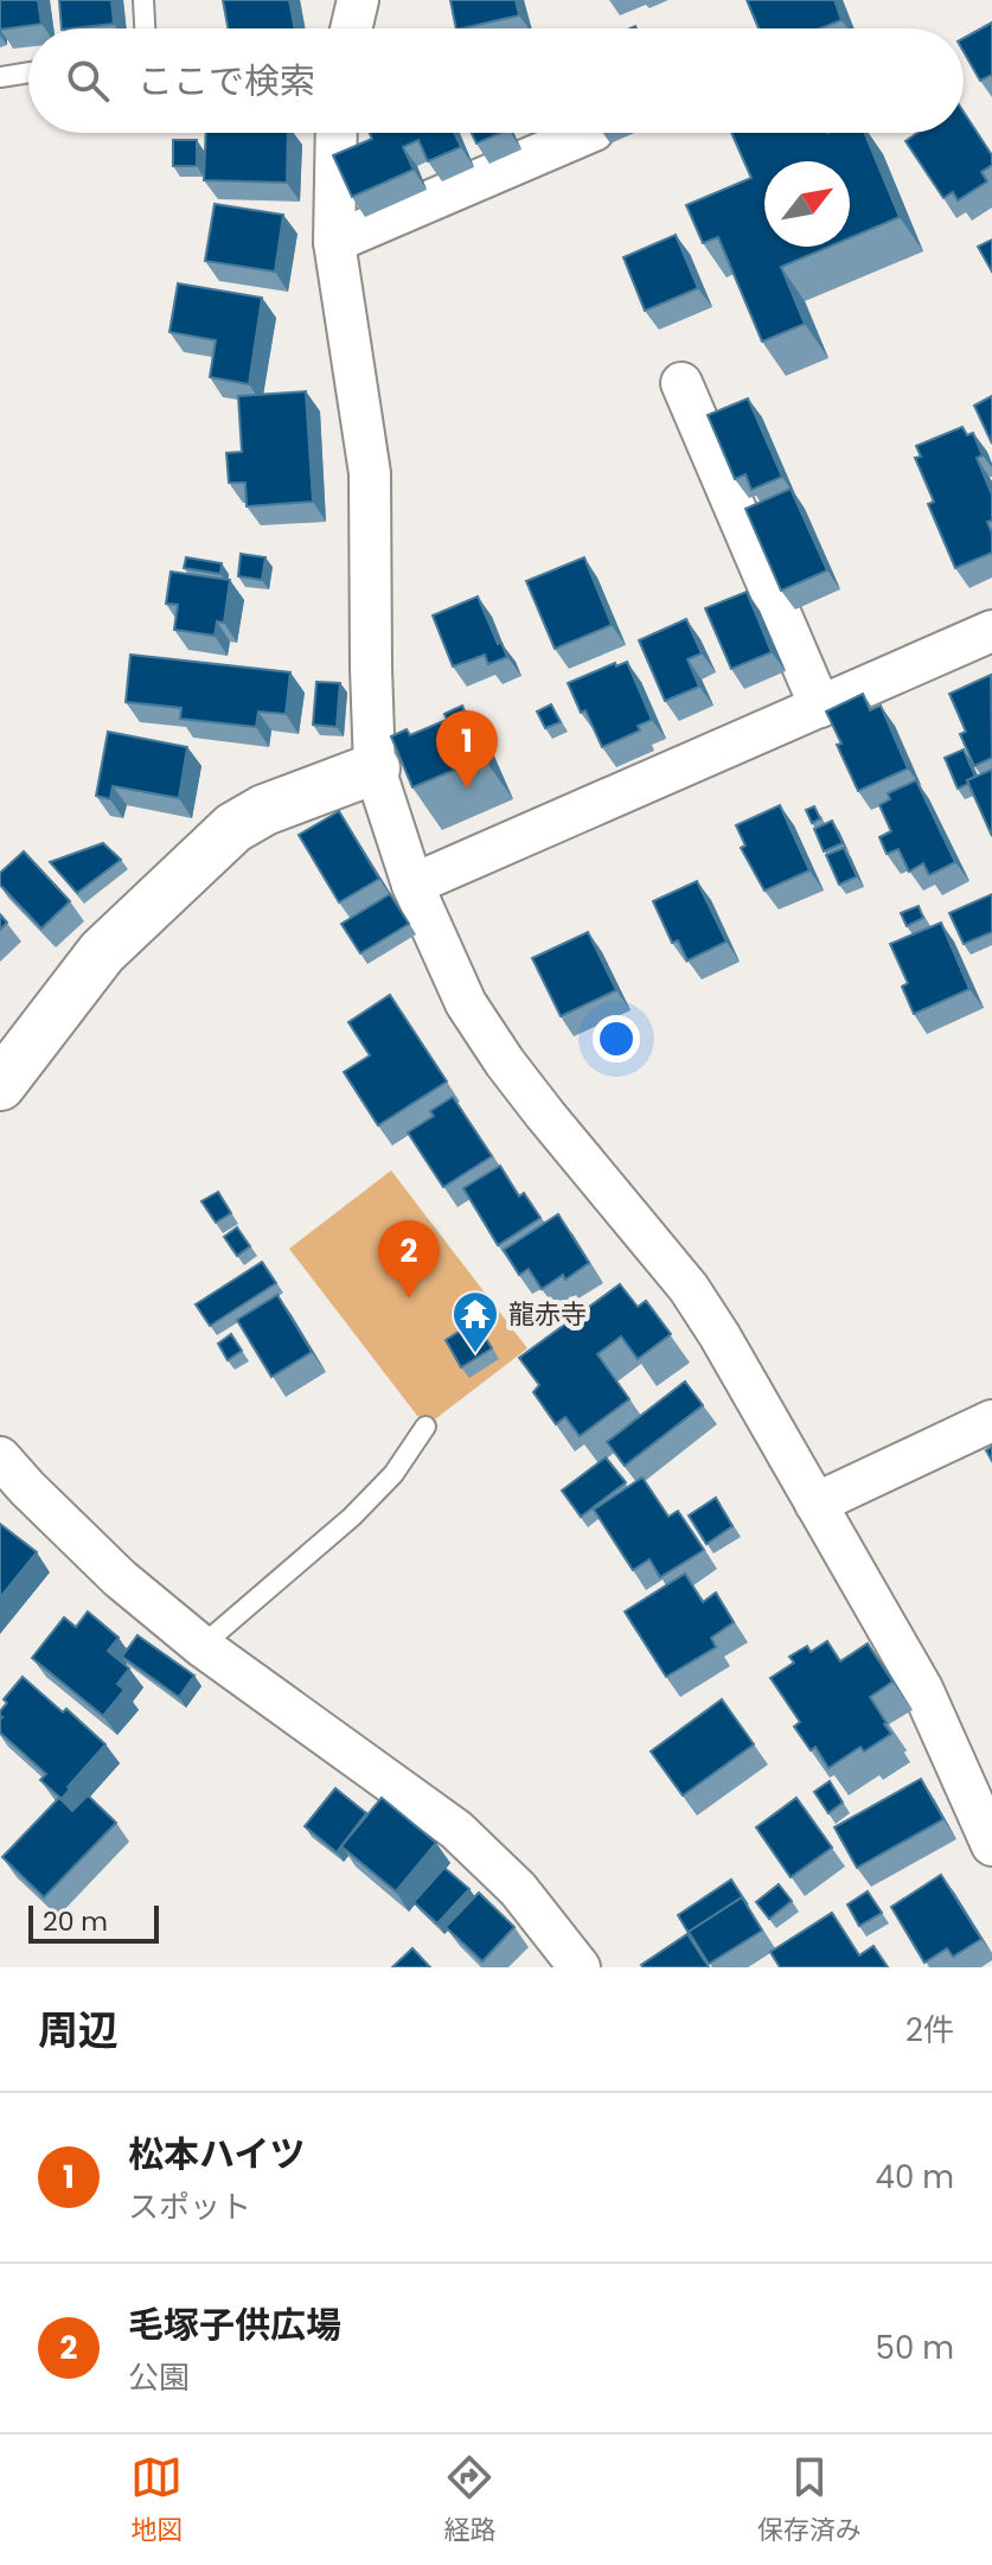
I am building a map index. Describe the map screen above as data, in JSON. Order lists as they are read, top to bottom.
{
  "places": {
    "temple": ["龍赤寺"]
  },
  "scale_bar": "20 m",
  "north": "top right",
  "page": {
    "search": "ここで検索",
    "pins": ["1", "2"],
    "scale": "20 m",
    "heading": ["周辺", "2件"],
    "list": [
      {
        "mark": "1",
        "name": "松本ハイツ",
        "note": "スポット",
        "value": "40 m"
      },
      {
        "mark": "2",
        "name": "毛塚子供広場",
        "note": "公園",
        "value": "50 m"
      }
    ],
    "nav": ["地図", "経路", "保存済み"]
  }
}
